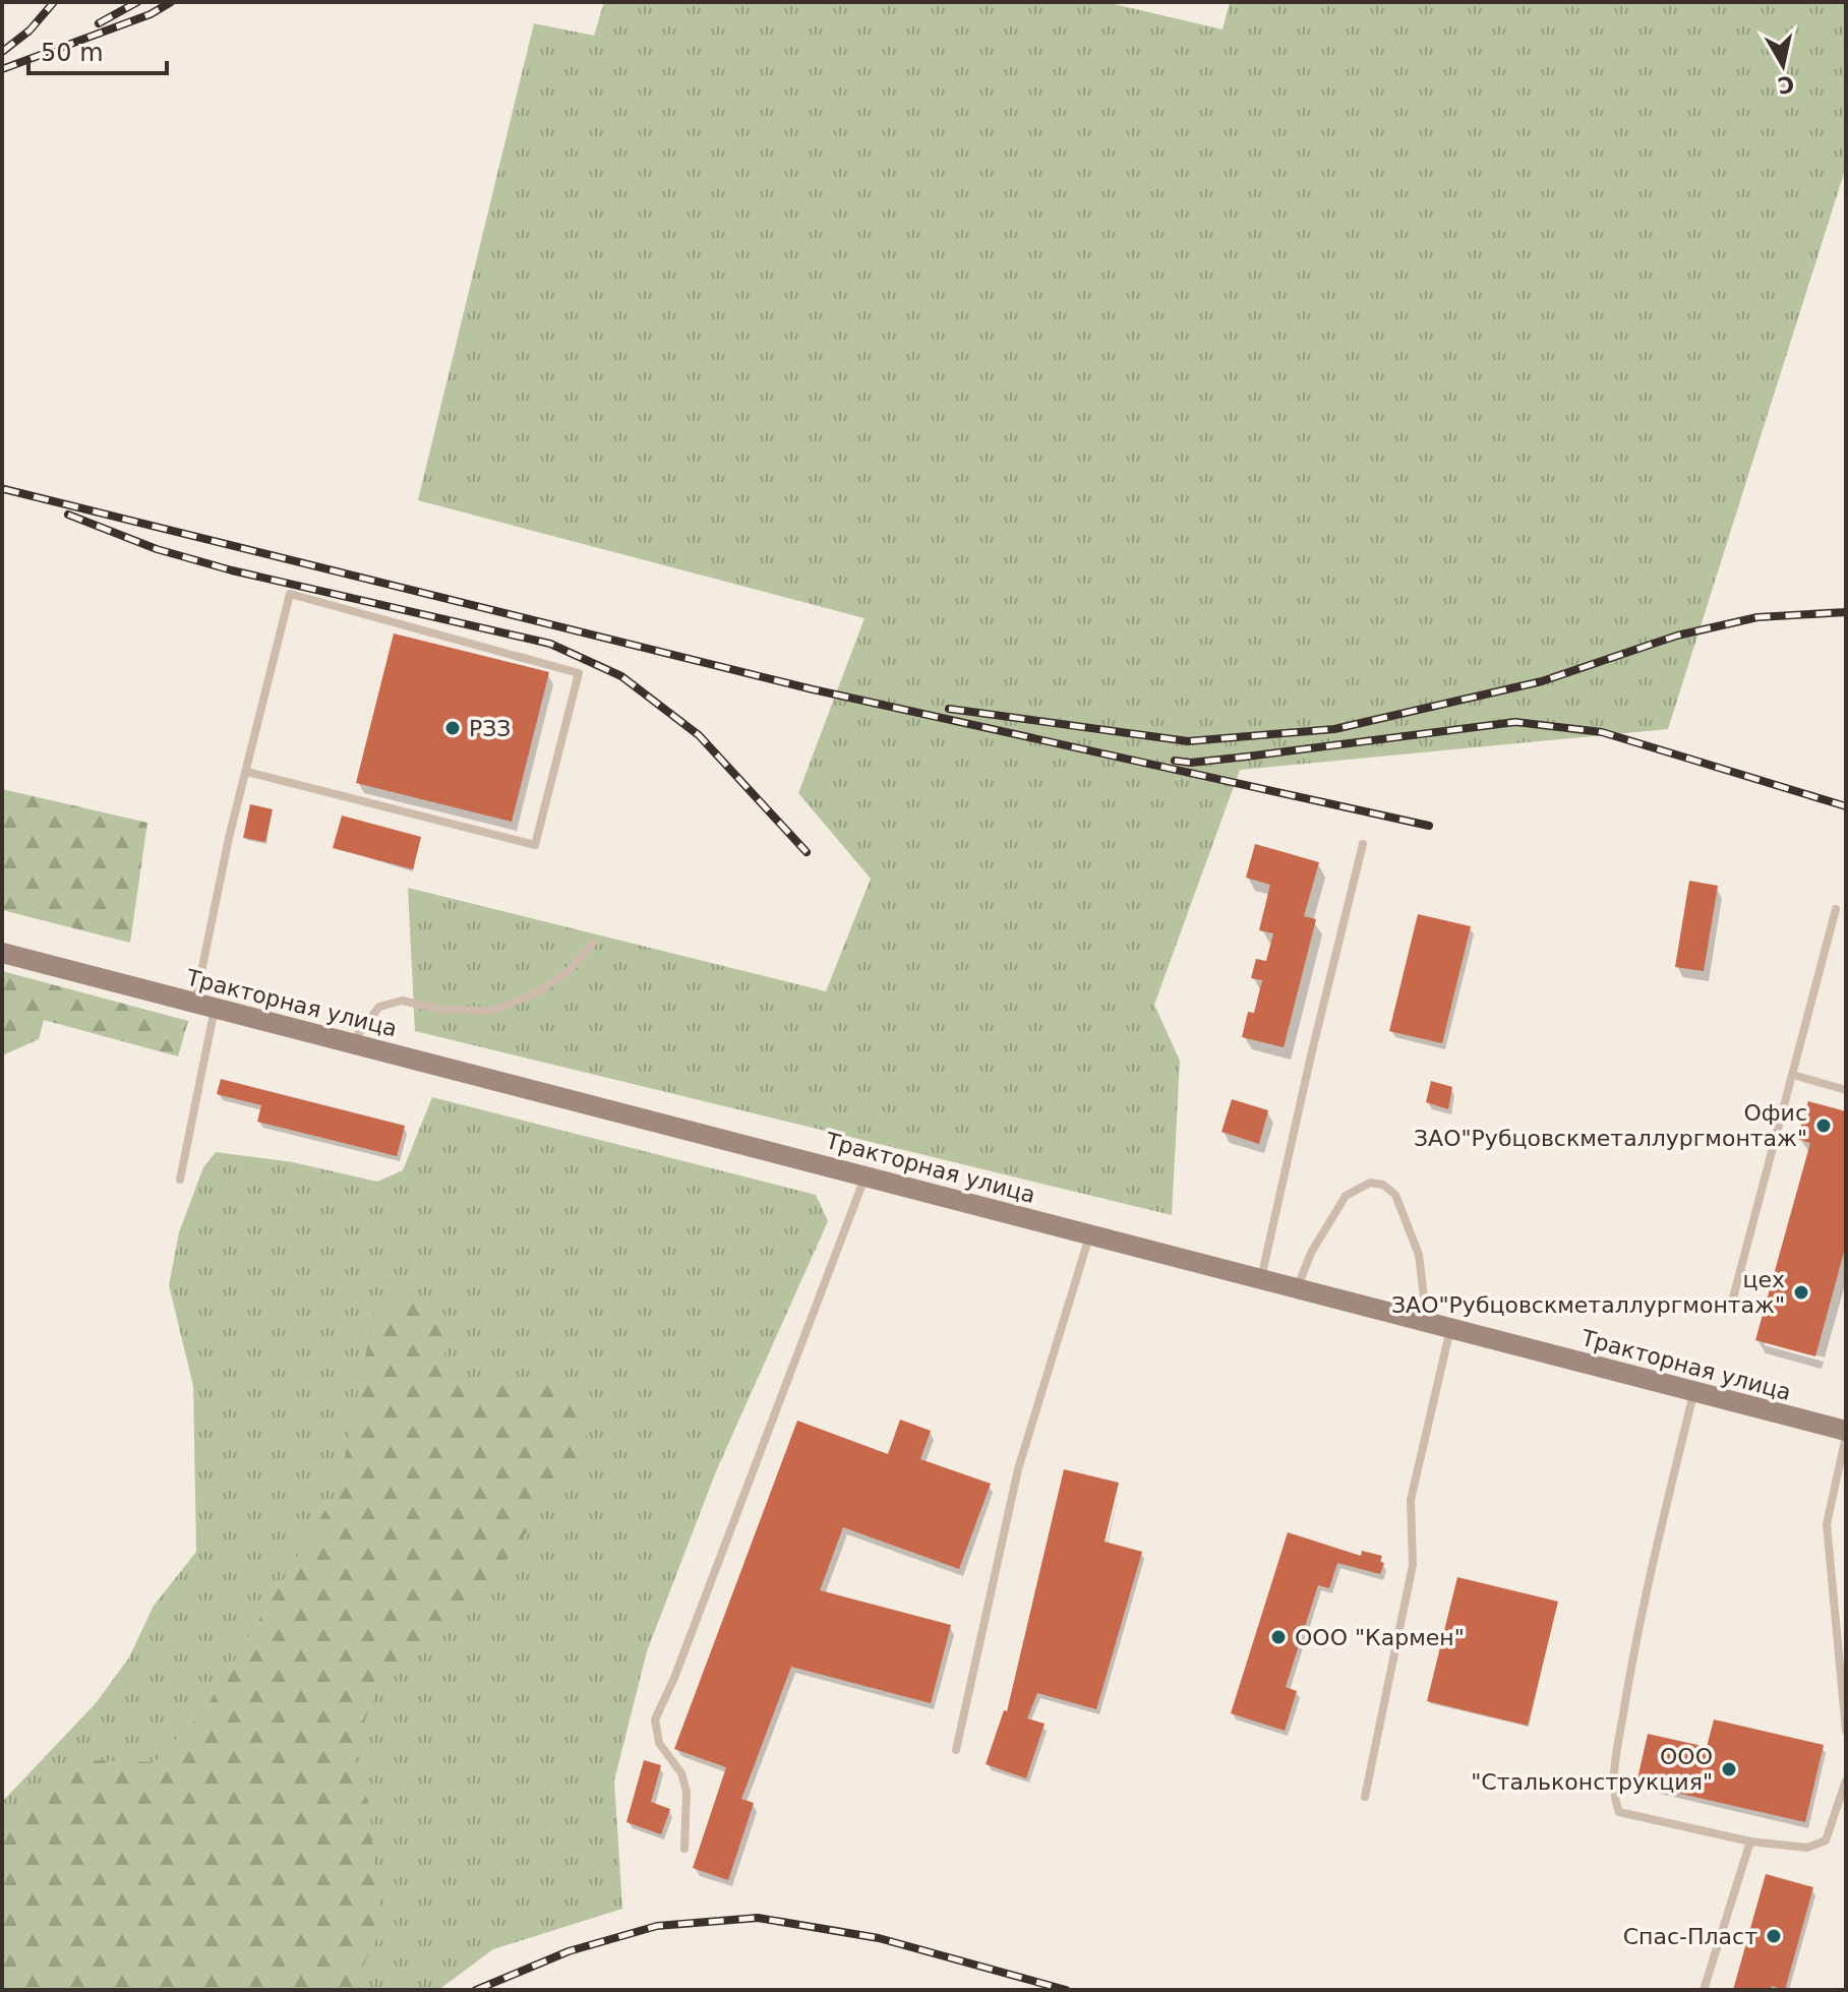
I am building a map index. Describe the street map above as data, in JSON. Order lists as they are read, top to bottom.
{
  "streets": {
    "main road": ["Тракторная улица"]
  },
  "places": [
    "РЗЗ",
    "Офис ЗАО\"Рубцовскметаллургмонтаж\"",
    "цех ЗАО\"Рубцовскметаллургмонтаж\"",
    "ООО \"Кармен\"",
    "ООО \"Стальконструкция\"",
    "Спас-Пласт"
  ],
  "scale_bar": "50 m",
  "north": "bottom"
}
